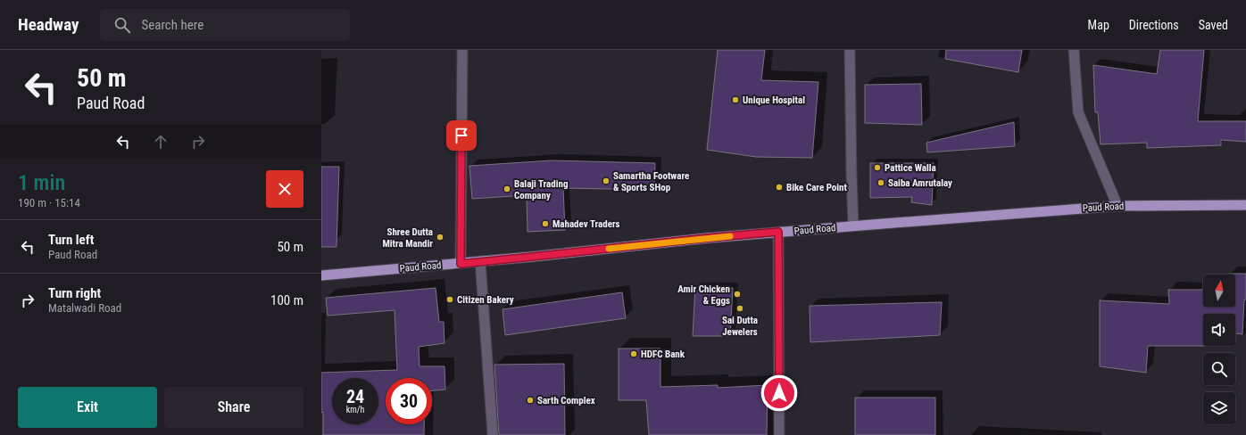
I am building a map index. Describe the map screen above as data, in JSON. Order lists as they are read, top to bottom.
{
  "streets": {
    "main road": ["Paud Road"]
  },
  "places": [
    "Unique Hospital",
    "Pattice Walla",
    "Samartha Footware & Sports SHop",
    "Saiba Amrutalay",
    "Bike Care Point",
    "Balaji Trading Company",
    "Mahadev Traders",
    "Shree Dutta Mitra Mandir",
    "Amir Chicken & Eggs",
    "Citizen Bakery",
    "Sai Dutta Jewelers",
    "HDFC Bank",
    "Sarth Complex"
  ],
  "north": "top",
  "page": {
    "header": "Headway",
    "search": "Search here",
    "nav": ["Map", "Directions", "Saved"],
    "turn": ["50 m", "Paud Road"],
    "heading": ["1 min", "190 m · 15:14"],
    "list": [
      {
        "name": "Turn left",
        "note": "Paud Road",
        "value": "50 m"
      },
      {
        "name": "Turn right",
        "note": "Matalwadi Road",
        "value": "100 m"
      }
    ],
    "speed": "24 km/h",
    "limit": "30",
    "buttons": ["Exit", "Share"]
  }
}
